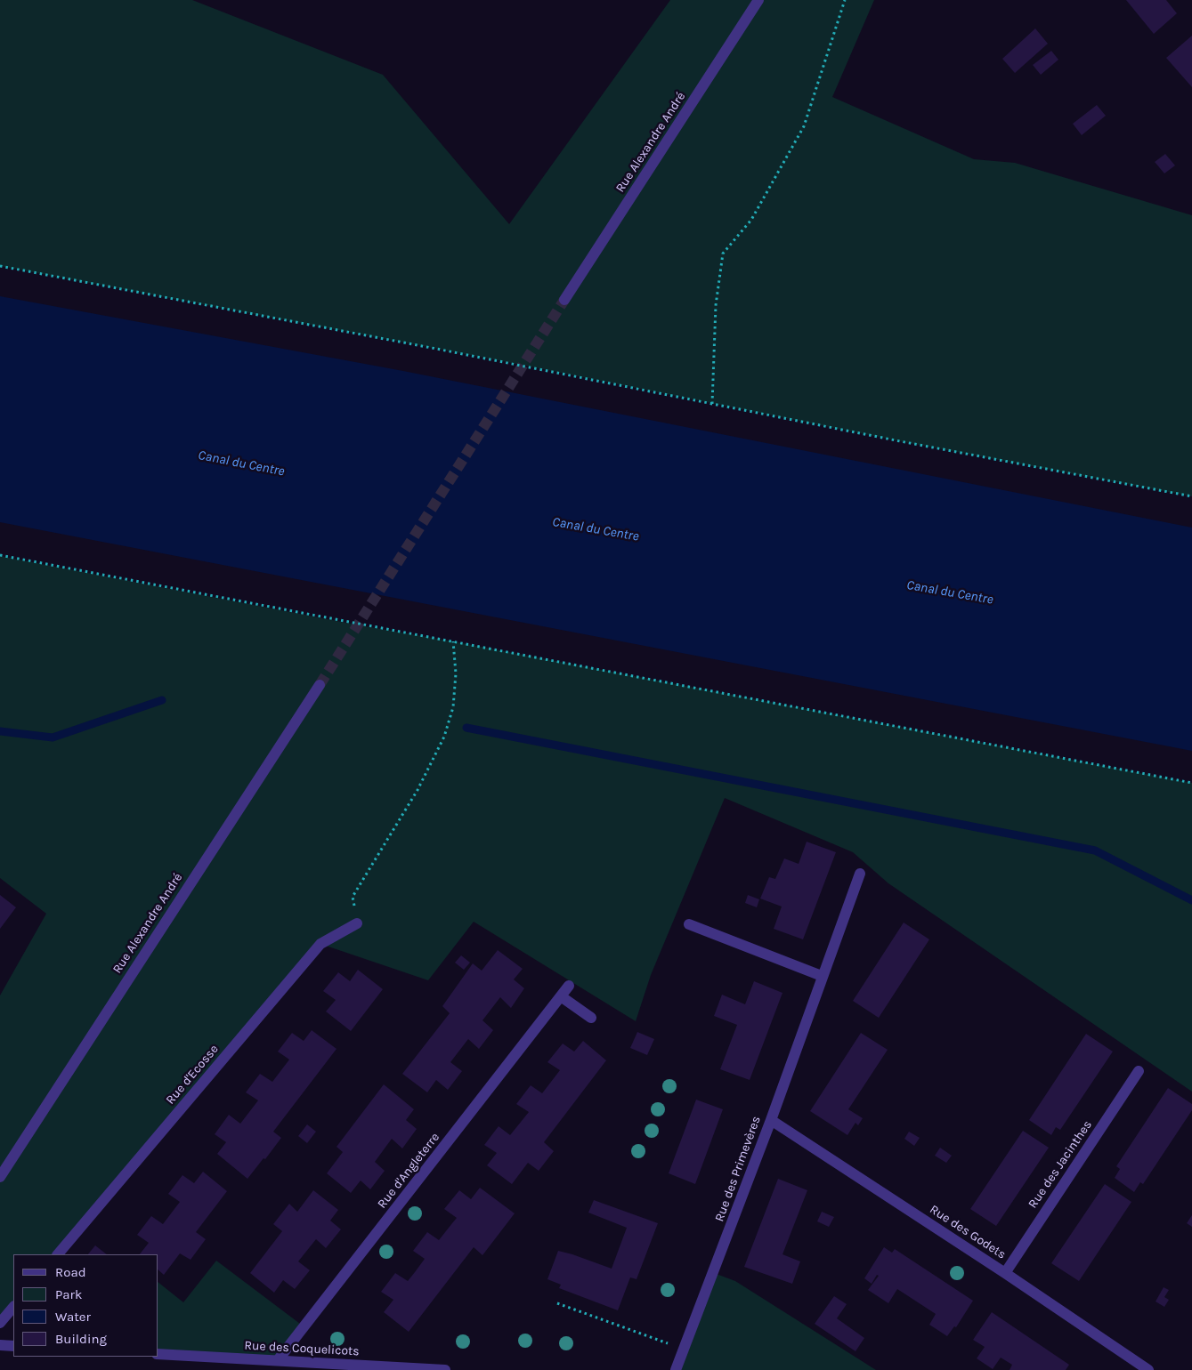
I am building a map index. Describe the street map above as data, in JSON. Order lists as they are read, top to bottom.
{
  "streets": {
    "street": [
      "Rue Alexandre André",
      "Rue d'Ecosse",
      "Rue des Jacinthes",
      "Rue des Primevères",
      "Rue d'Angleterre",
      "Rue des Godets",
      "Rue des Coquelicots"
    ]
  },
  "crossings": [
    ["Rue des Jacinthes", "Rue des Godets"],
    ["Rue des Primevères", "Rue des Godets"],
    ["Rue d'Angleterre", "Rue des Coquelicots"]
  ],
  "water": ["Canal du Centre"],
  "legend": [
    "Road",
    "Park",
    "Water",
    "Building"
  ]
}
